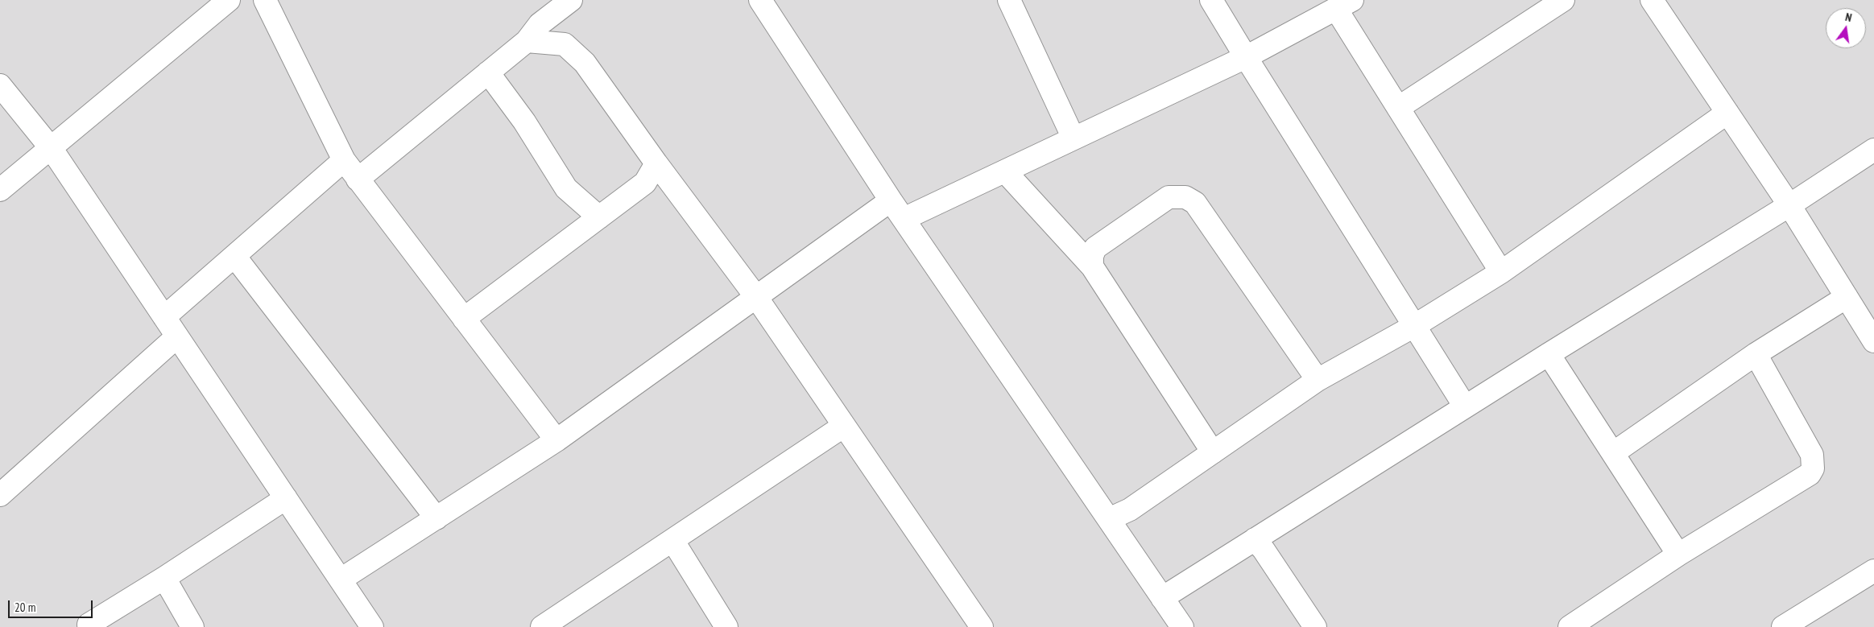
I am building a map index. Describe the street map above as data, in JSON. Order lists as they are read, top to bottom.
{
  "scale_bar": "20 m",
  "north": "top"
}
